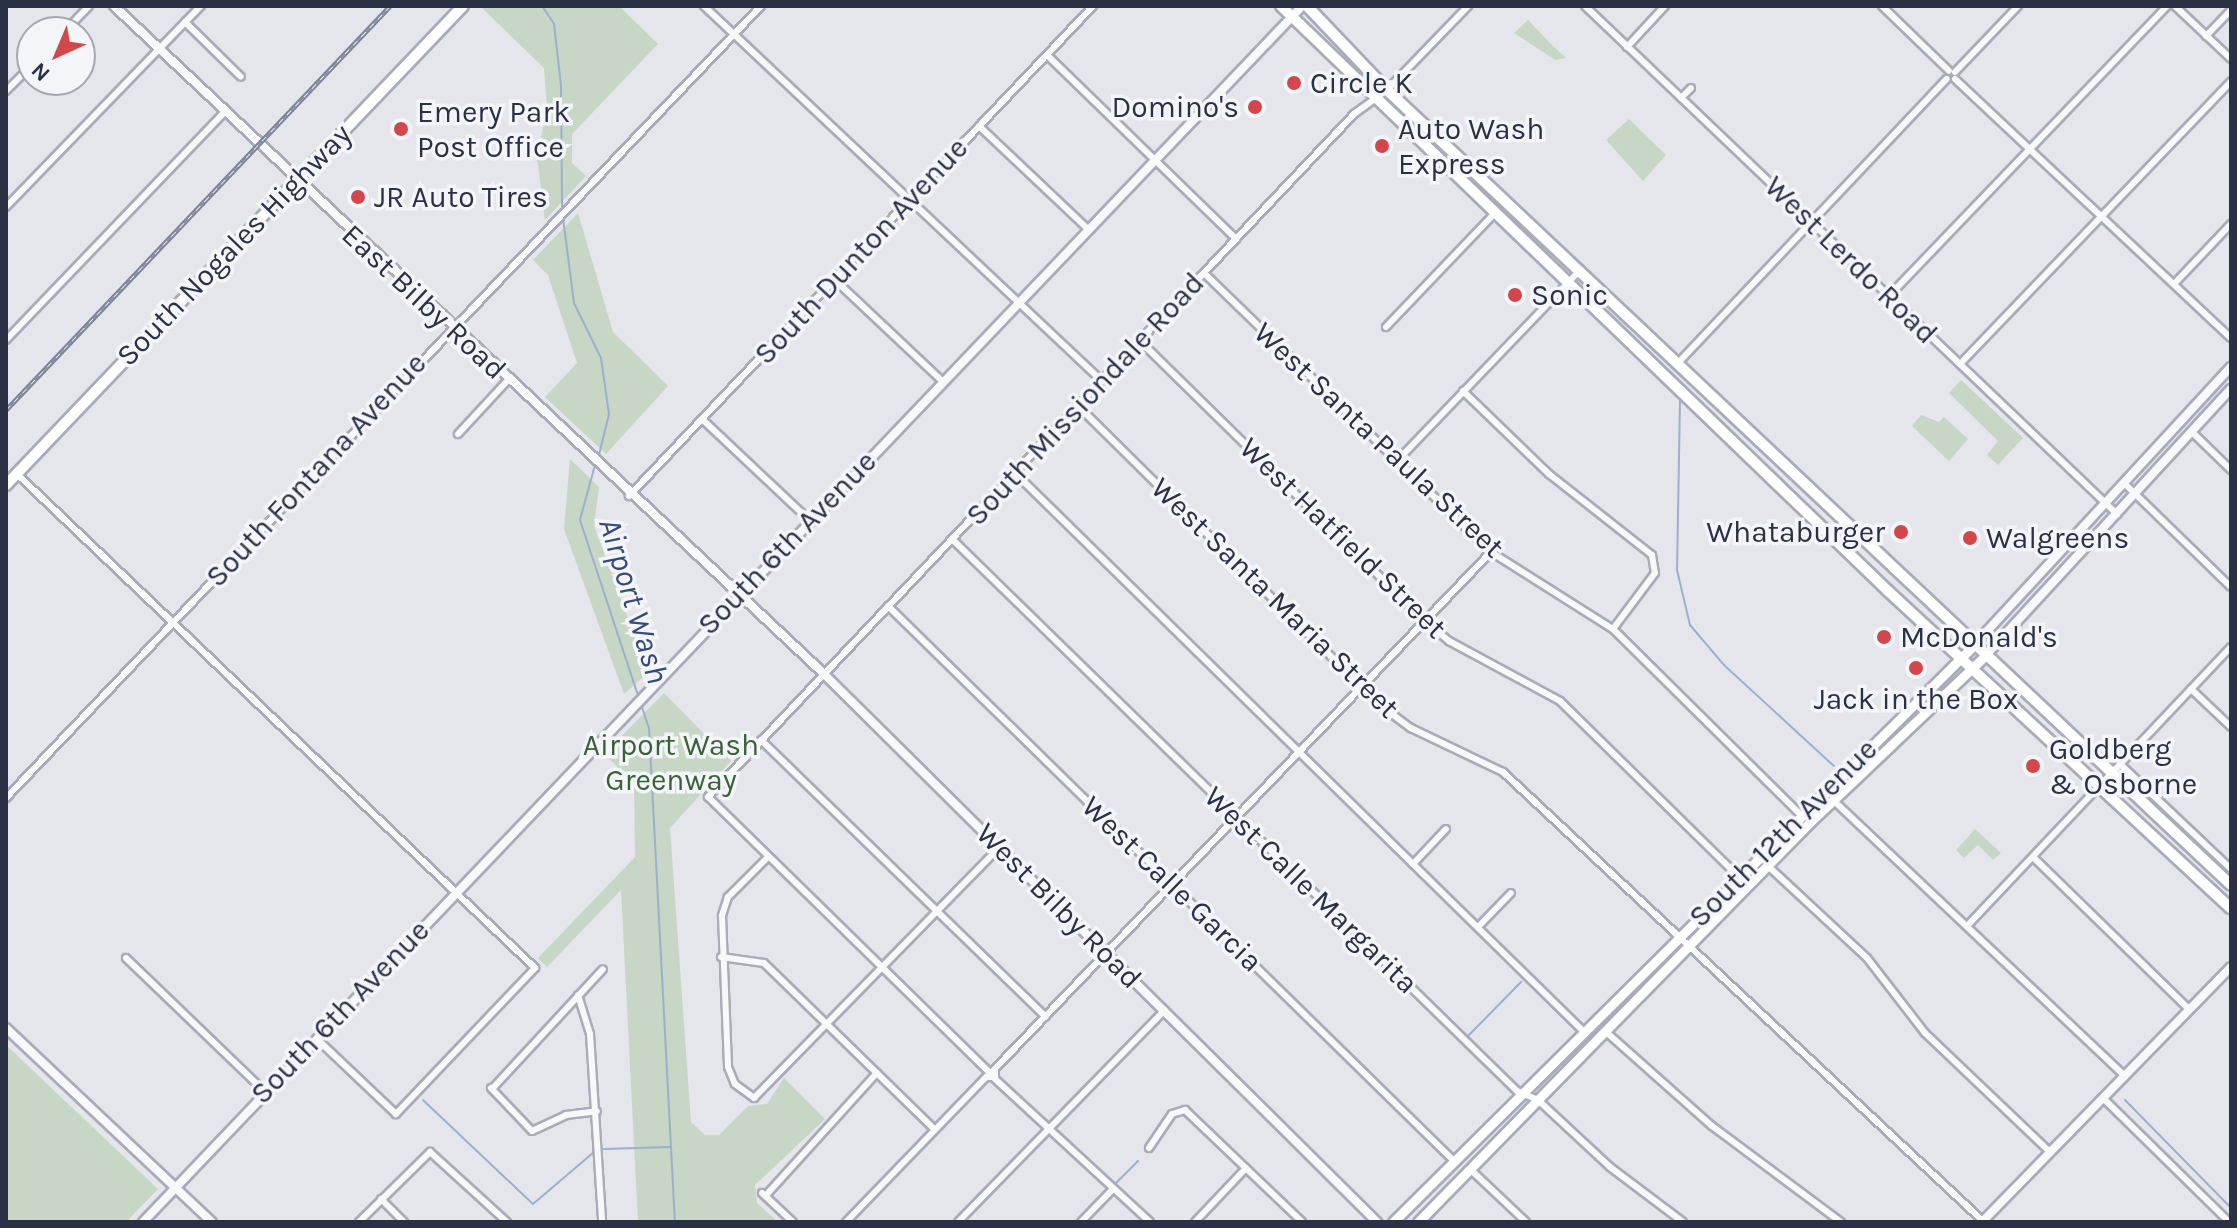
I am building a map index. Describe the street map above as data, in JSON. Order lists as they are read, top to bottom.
{
  "streets": {
    "main road": ["South Nogales Highway", "South 12th Avenue"],
    "street": [
      "South Dunton Avenue",
      "West Lerdo Road",
      "East Bilby Road",
      "South Missiondale Road",
      "West Santa Paula Street",
      "South Fontana Avenue",
      "West Hatfield Street",
      "South 6th Avenue",
      "West Santa Maria Street",
      "West Calle Garcia",
      "West Calle Margarita",
      "West Bilby Road"
    ]
  },
  "crossings": [
    ["South Nogales Highway", "East Bilby Road"],
    ["South Dunton Avenue", "East Bilby Road"],
    ["West Lerdo Road", "South 12th Avenue"],
    ["East Bilby Road", "South Fontana Avenue"],
    ["East Bilby Road", "South 6th Avenue"],
    ["East Bilby Road", "West Bilby Road"],
    ["South Missiondale Road", "West Santa Paula Street"],
    ["South Missiondale Road", "West Hatfield Street"],
    ["South Missiondale Road", "West Santa Maria Street"],
    ["South Missiondale Road", "West Calle Garcia"],
    ["South Missiondale Road", "West Calle Margarita"],
    ["South Missiondale Road", "West Bilby Road"],
    ["West Santa Paula Street", "South 12th Avenue"],
    ["West Hatfield Street", "South 12th Avenue"],
    ["South 6th Avenue", "West Bilby Road"],
    ["West Santa Maria Street", "South 12th Avenue"],
    ["South 12th Avenue", "West Calle Garcia"],
    ["South 12th Avenue", "West Calle Margarita"]
  ],
  "water": ["Airport Wash"],
  "parks": ["Airport Wash Greenway"],
  "places": [
    "Circle K",
    "Domino's",
    "Emery Park Post Office",
    "Auto Wash Express",
    "JR Auto Tires",
    "Sonic",
    "Whataburger",
    "Walgreens",
    "McDonald's",
    "Jack in the Box",
    "Goldberg & Osborne"
  ],
  "north": "bottom left"
}
